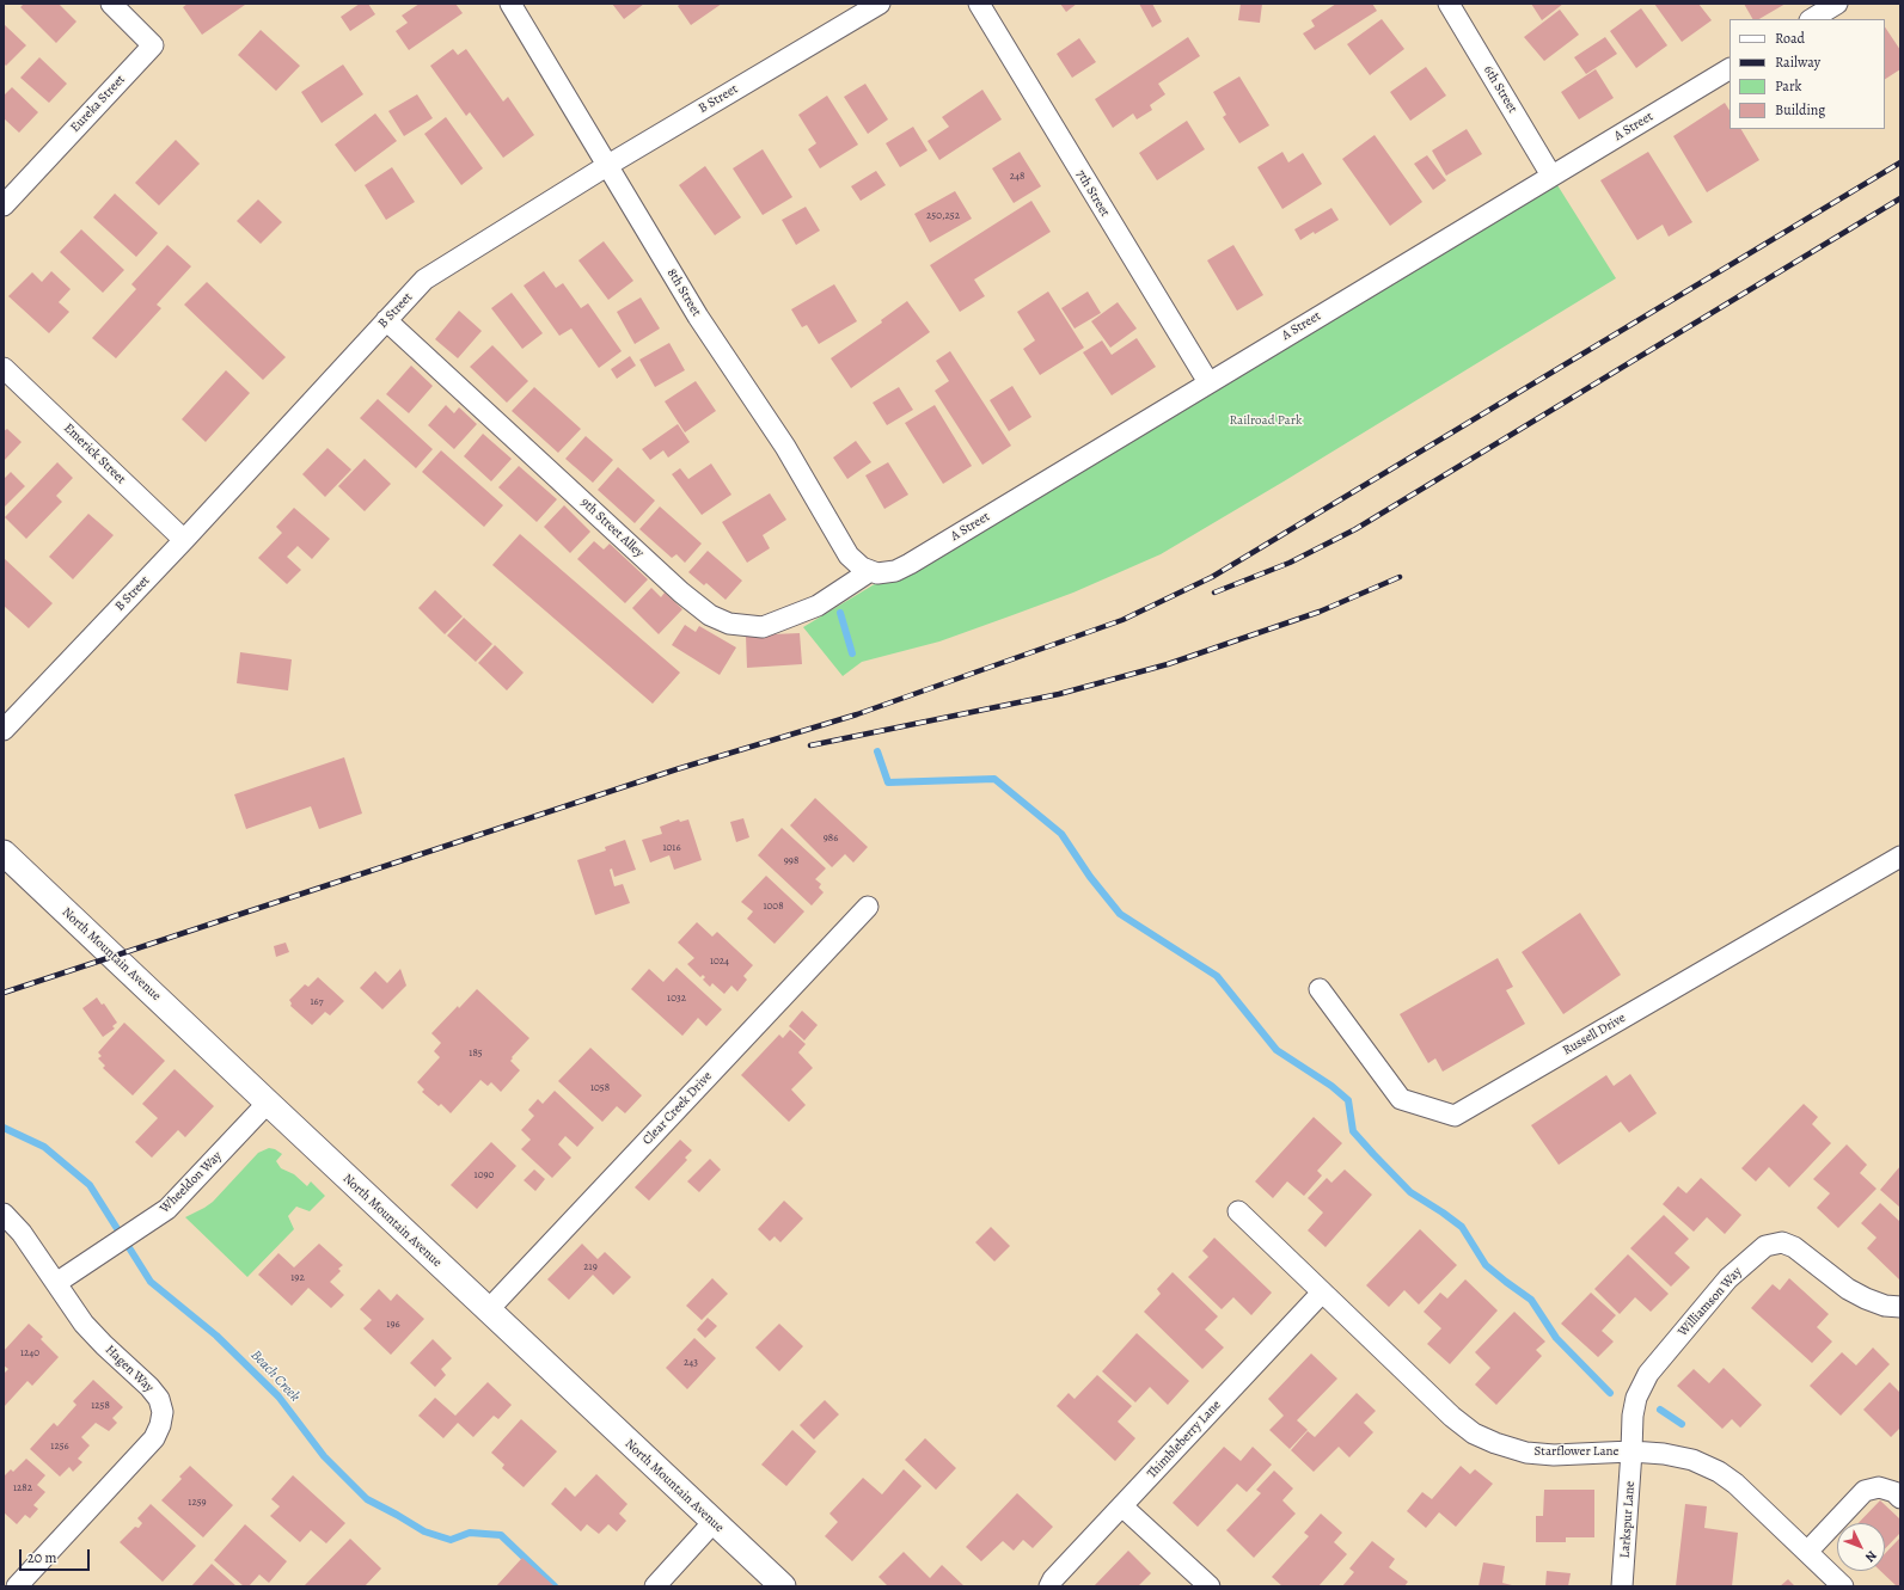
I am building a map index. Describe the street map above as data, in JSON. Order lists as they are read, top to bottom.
{
  "streets": {
    "street": [
      "6th Street",
      "B Street",
      "Eureka Street",
      "A Street",
      "7th Street",
      "8th Street",
      "Emerick Street",
      "9th Street Alley",
      "North Mountain Avenue",
      "Russell Drive",
      "Clear Creek Drive",
      "Wheeldon Way",
      "Williamson Way",
      "Hagen Way",
      "Thimbleberry Lane",
      "Starflower Lane",
      "Larkspur Lane"
    ]
  },
  "crossings": [
    ["6th Street", "A Street"],
    ["B Street", "8th Street"],
    ["B Street", "Emerick Street"],
    ["B Street", "9th Street Alley"],
    ["A Street", "7th Street"],
    ["A Street", "8th Street"],
    ["A Street", "9th Street Alley"],
    ["8th Street", "9th Street Alley"],
    ["North Mountain Avenue", "Clear Creek Drive"],
    ["North Mountain Avenue", "Wheeldon Way"],
    ["Wheeldon Way", "Hagen Way"],
    ["Williamson Way", "Starflower Lane"],
    ["Williamson Way", "Larkspur Lane"],
    ["Thimbleberry Lane", "Starflower Lane"],
    ["Starflower Lane", "Larkspur Lane"]
  ],
  "water": ["Beach Creek"],
  "parks": ["Railroad Park"],
  "house_numbers": [
    "248",
    "250,252",
    "986",
    "1016",
    "998",
    "1008",
    "1024",
    "1032",
    "167",
    "185",
    "1058",
    "1090",
    "219",
    "192",
    "196",
    "1240",
    "243",
    "1258",
    "1256",
    "1282",
    "1259"
  ],
  "legend": [
    "Road",
    "Railway",
    "Park",
    "Building"
  ],
  "scale_bar": "20 m",
  "north": "bottom right"
}
